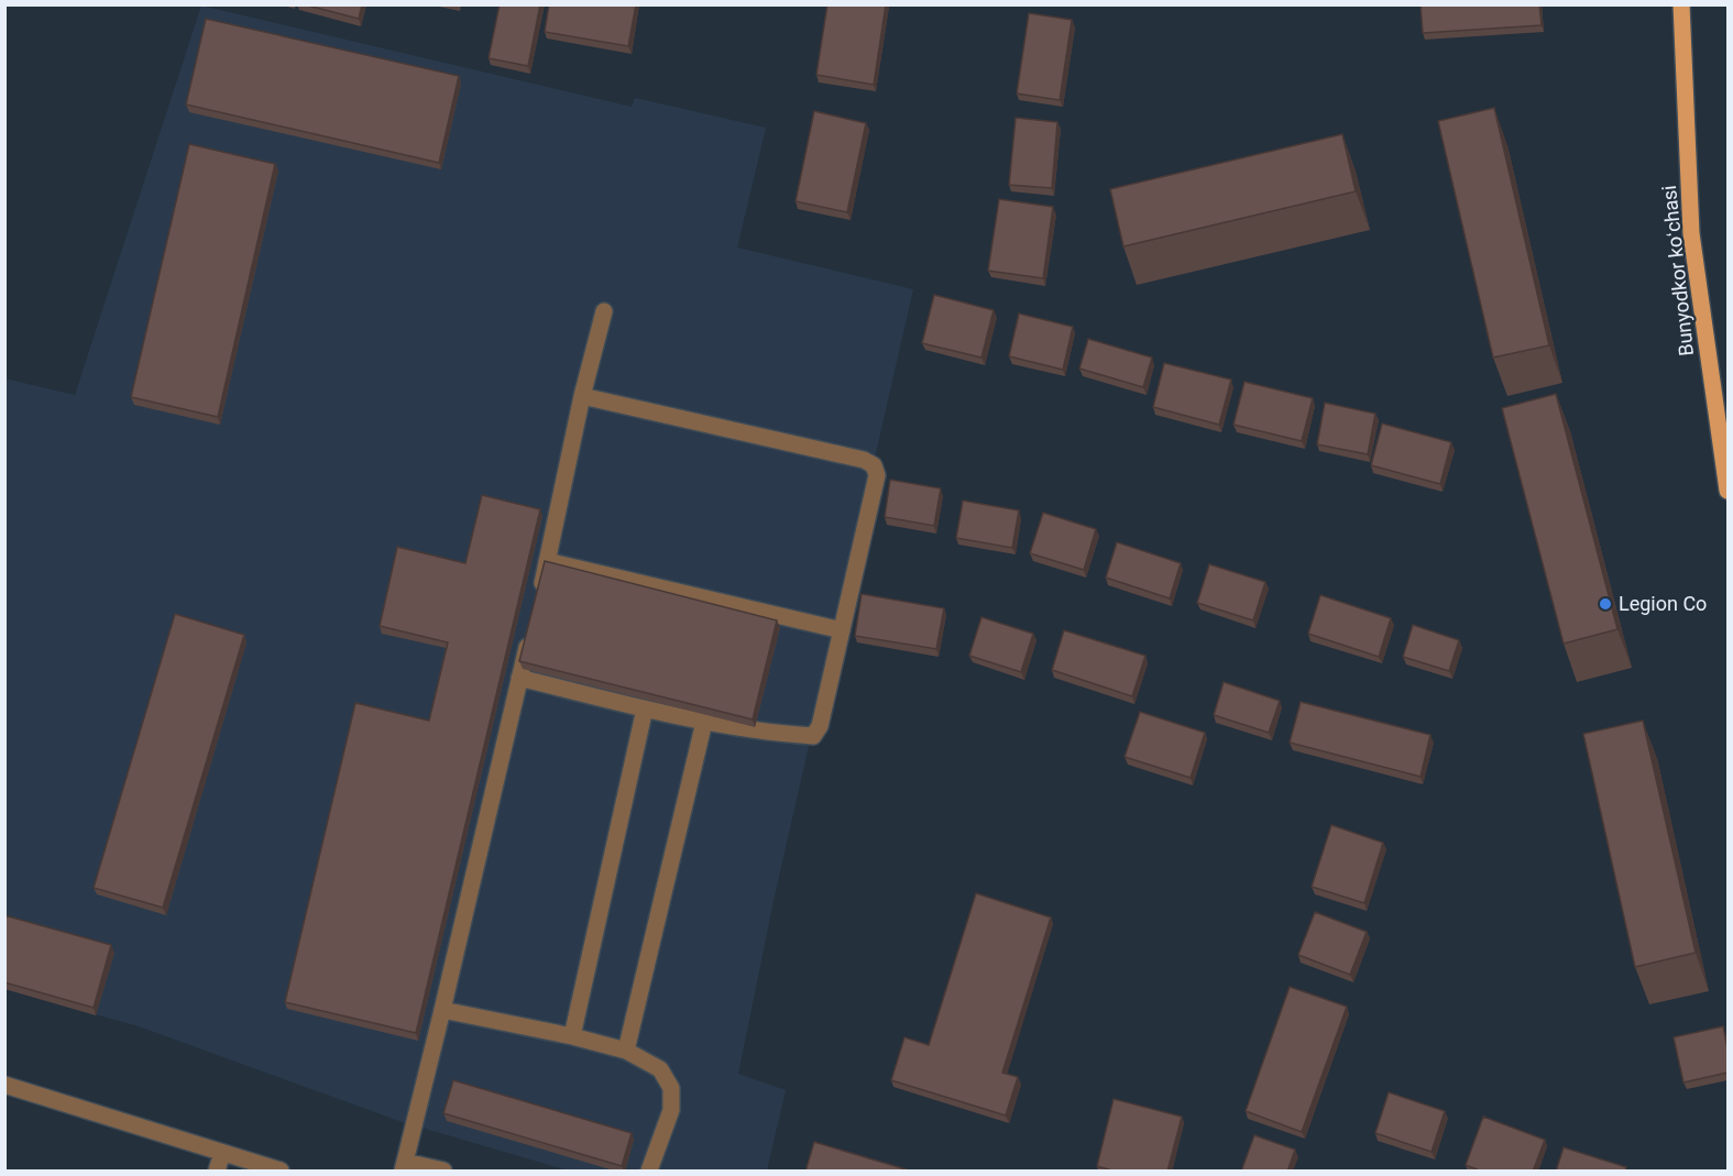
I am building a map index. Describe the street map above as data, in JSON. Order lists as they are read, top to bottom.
{
  "streets": {
    "main road": ["Bunyodkor koʻchasi"]
  },
  "places": ["Legion Co"]
}
